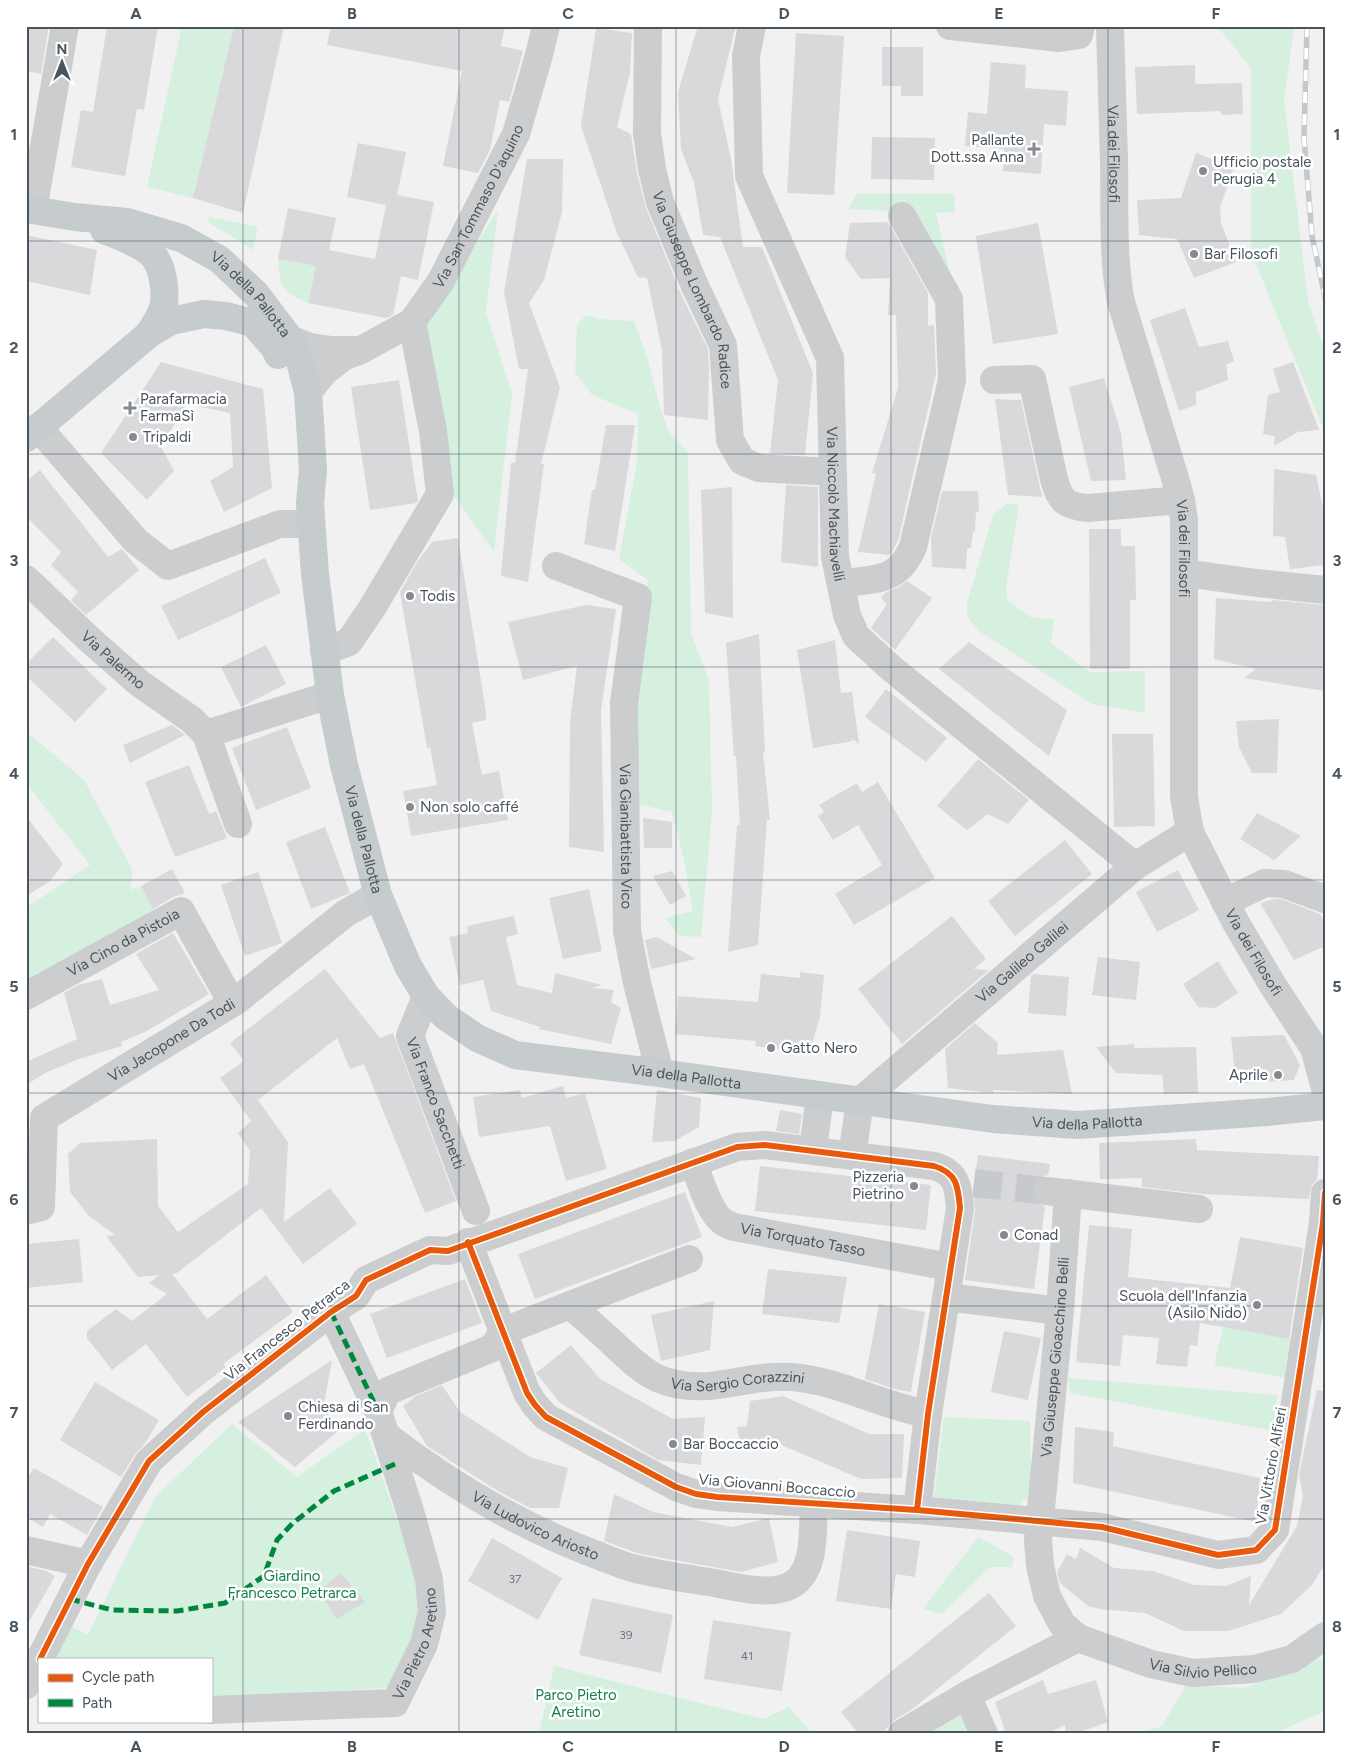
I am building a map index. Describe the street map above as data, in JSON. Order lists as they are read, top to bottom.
{
  "streets": {
    "main road": ["Via della Pallotta"],
    "street": [
      "Via dei Filosofi",
      "Via San Tommaso D'aquino",
      "Via Giuseppe Lombardo Radice",
      "Via Niccolò Machiavelli",
      "Via Palermo",
      "Via Gianibattista Vico",
      "Via Cino da Pistoia",
      "Via Galileo Galilei",
      "Via Jacopone Da Todi",
      "Via Franco Sacchetti",
      "Via Torquato Tasso",
      "Via Francesco Petrarca",
      "Via Giuseppe Gioacchino Belli",
      "Via Sergio Corazzini",
      "Via Vittorio Alfieri",
      "Via Giovanni Boccaccio",
      "Via Ludovico Ariosto",
      "Via Pietro Aretino",
      "Via Silvio Pellico"
    ]
  },
  "crossings": [
    ["Via dei Filosofi", "Via Galileo Galilei"],
    ["Via San Tommaso D'aquino", "Via della Pallotta"],
    ["Via Giuseppe Lombardo Radice", "Via Niccolò Machiavelli"],
    ["Via della Pallotta", "Via Gianibattista Vico"],
    ["Via della Pallotta", "Via Galileo Galilei"],
    ["Via della Pallotta", "Via Jacopone Da Todi"],
    ["Via della Pallotta", "Via Franco Sacchetti"],
    ["Via Niccolò Machiavelli", "Via Galileo Galilei"],
    ["Via Cino da Pistoia", "Via Jacopone Da Todi"],
    ["Via Torquato Tasso", "Via Francesco Petrarca"],
    ["Via Francesco Petrarca", "Via Giovanni Boccaccio"],
    ["Via Giuseppe Gioacchino Belli", "Via Vittorio Alfieri"],
    ["Via Giuseppe Gioacchino Belli", "Via Giovanni Boccaccio"],
    ["Via Giuseppe Gioacchino Belli", "Via Silvio Pellico"],
    ["Via Vittorio Alfieri", "Via Giovanni Boccaccio"],
    ["Via Giovanni Boccaccio", "Via Ludovico Ariosto"],
    ["Via Ludovico Ariosto", "Via Pietro Aretino"]
  ],
  "parks": ["Giardino Francesco Petrarca", "Parco Pietro Aretino"],
  "places": {
    "health": ["Pallante Dott.ssa Anna", "Parafarmacia FarmaSì"],
    "other": [
      "Ufficio postale Perugia 4",
      "Bar Filosofi",
      "Tripaldi",
      "Todis",
      "Non solo caffé",
      "Gatto Nero",
      "Aprile",
      "Pizzeria Pietrino",
      "Conad",
      "Scuola dell'Infanzia (Asilo Nido)",
      "Chiesa di San Ferdinando",
      "Bar Boccaccio"
    ]
  },
  "house_numbers": ["37", "39", "41"],
  "legend": ["Cycle path", "Path"],
  "north": "top",
  "grid": {
    "columns": [
      "A",
      "B",
      "C",
      "D",
      "E",
      "F"
    ],
    "rows": [
      "1",
      "2",
      "3",
      "4",
      "5",
      "6",
      "7",
      "8"
    ]
  }
}
